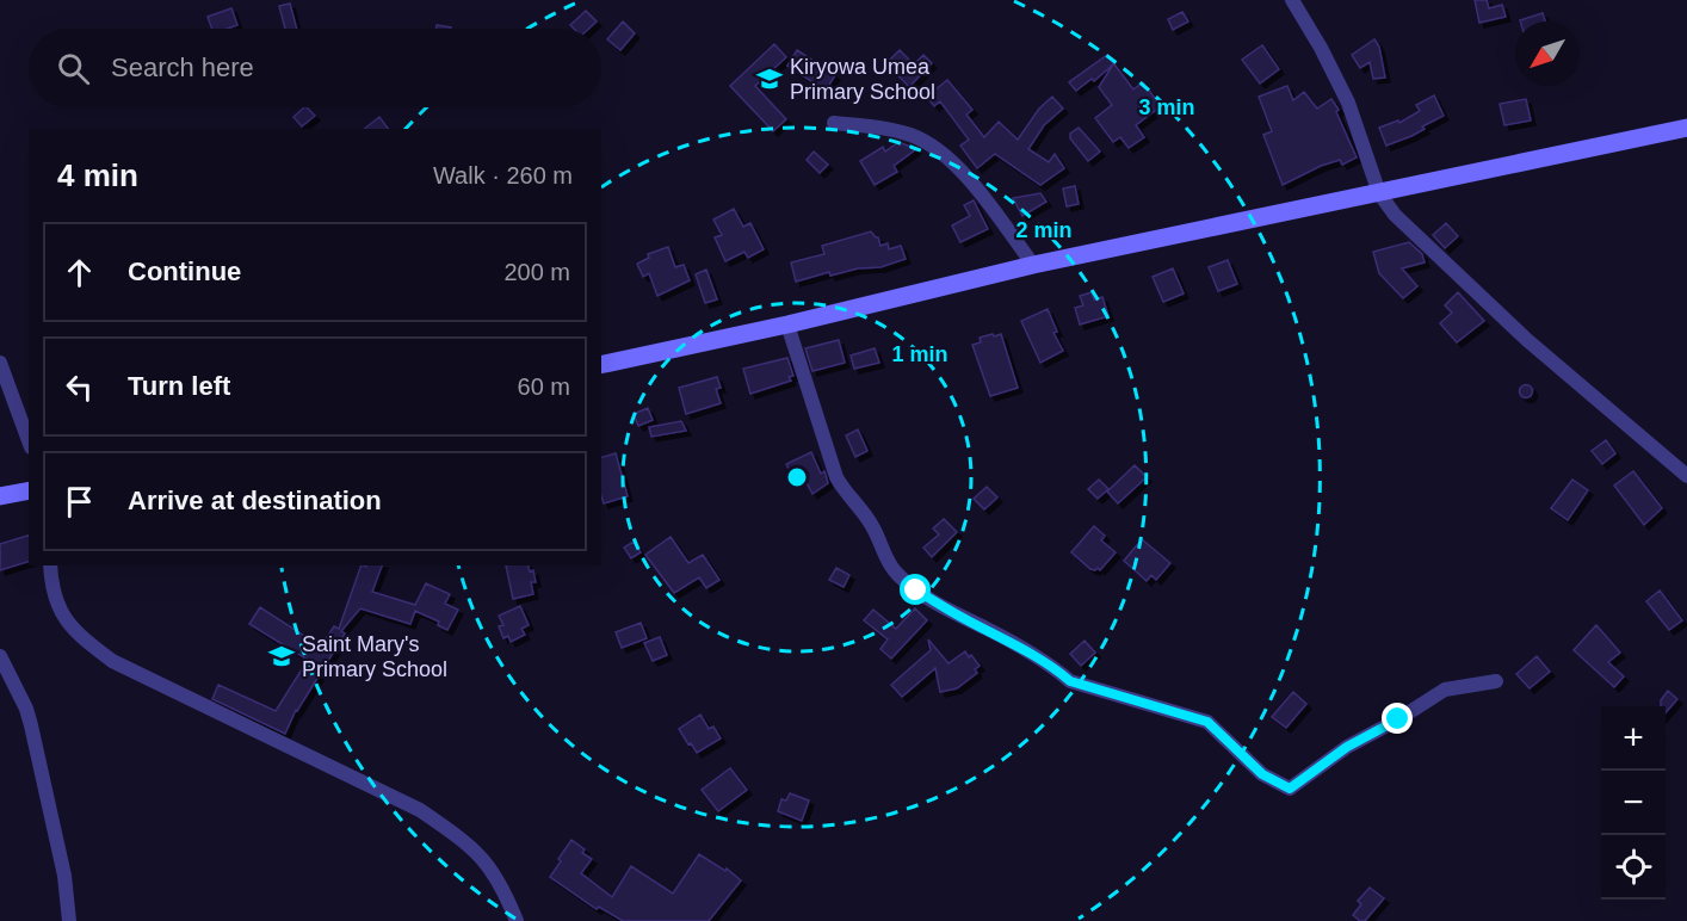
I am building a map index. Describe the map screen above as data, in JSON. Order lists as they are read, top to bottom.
{
  "places": {
    "school or university": ["Kiryowa Umea Primary School", "Saint Mary's Primary School"]
  },
  "north": "bottom left",
  "page": {
    "search": "Search here",
    "heading": ["4 min", "Walk · 260 m"],
    "list": [
      ["Continue", "200 m"],
      ["Turn left", "60 m"],
      "Arrive at destination"
    ],
    "map_buttons": ["+", "−"]
  },
  "rings": ["3 min", "2 min", "1 min"]
}
